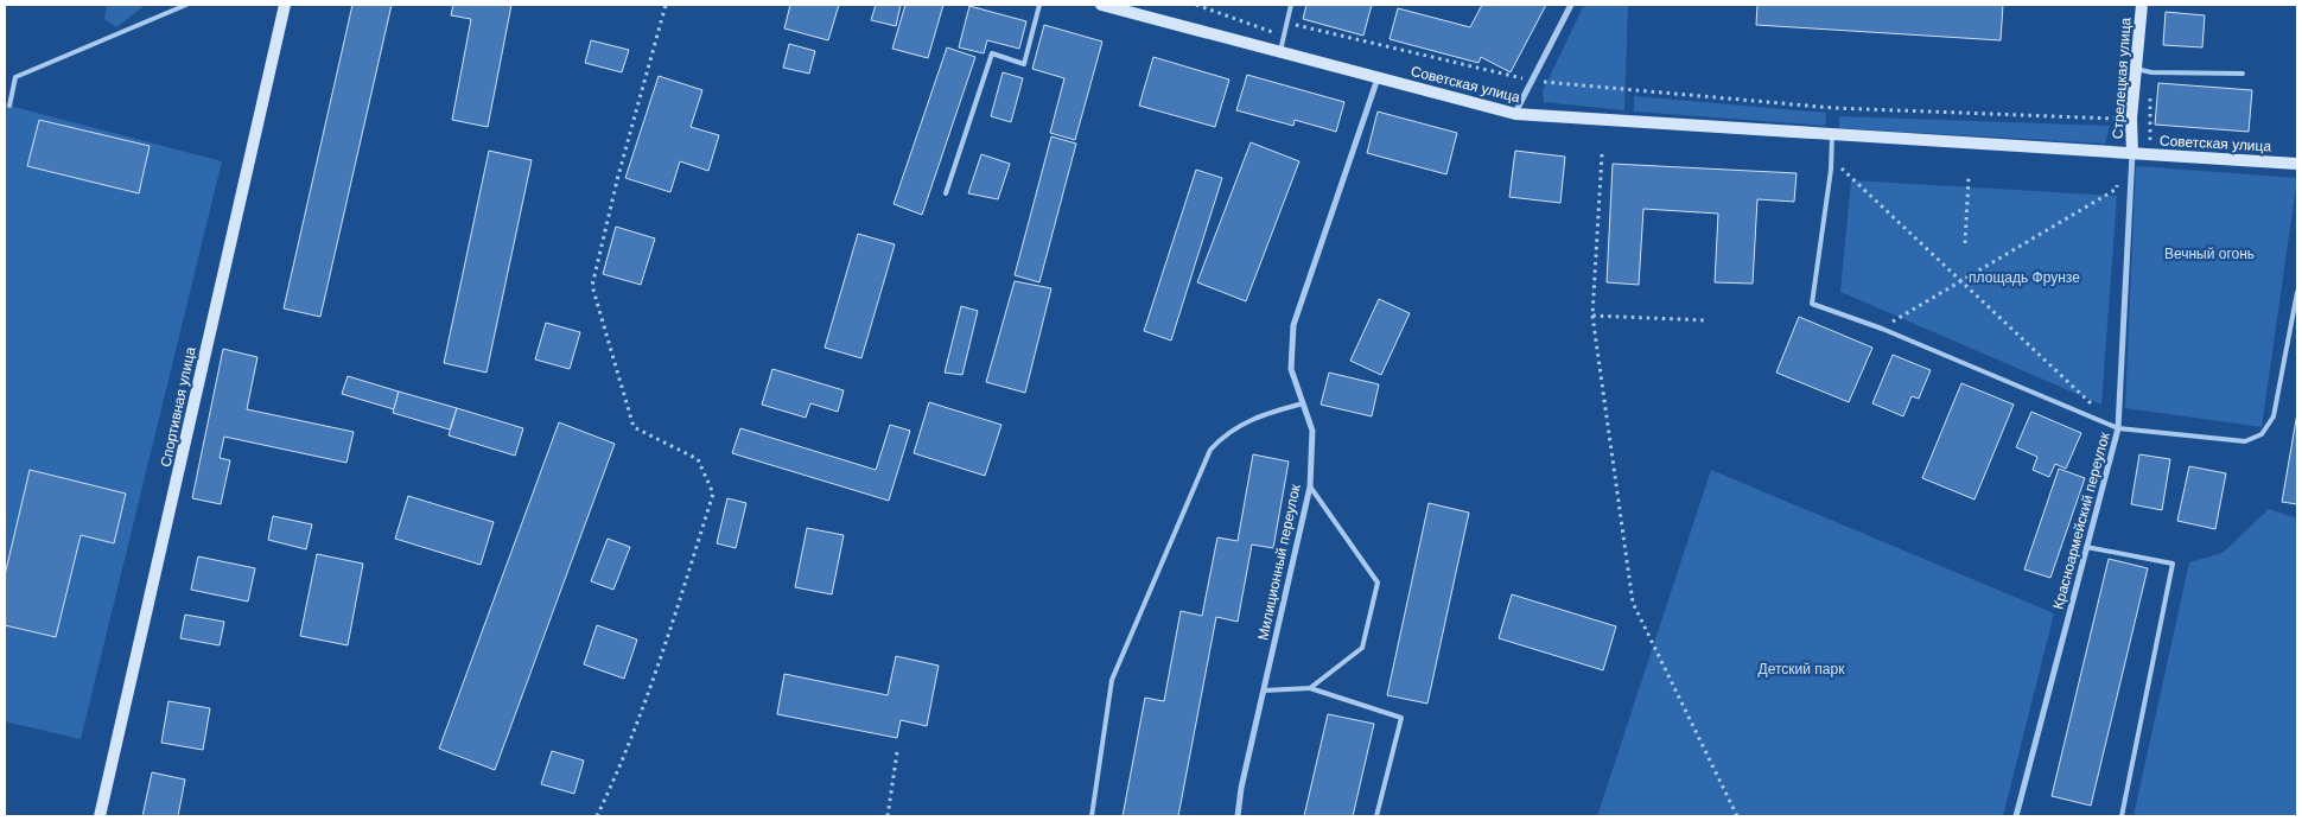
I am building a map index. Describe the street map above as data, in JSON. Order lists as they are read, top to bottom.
{
  "streets": {
    "street": [
      "Стрелецкая улица",
      "Советская улица",
      "Спортивная улица",
      "Красноармейский переулок",
      "Милиционный переулок"
    ]
  },
  "crossings": [
    ["Стрелецкая улица", "Советская улица"],
    ["Стрелецкая улица", "Красноармейский переулок"],
    ["Советская улица", "Красноармейский переулок"],
    ["Советская улица", "Милиционный переулок"]
  ],
  "parks": ["Вечный огонь", "площадь Фрунзе", "Детский парк"]
}
